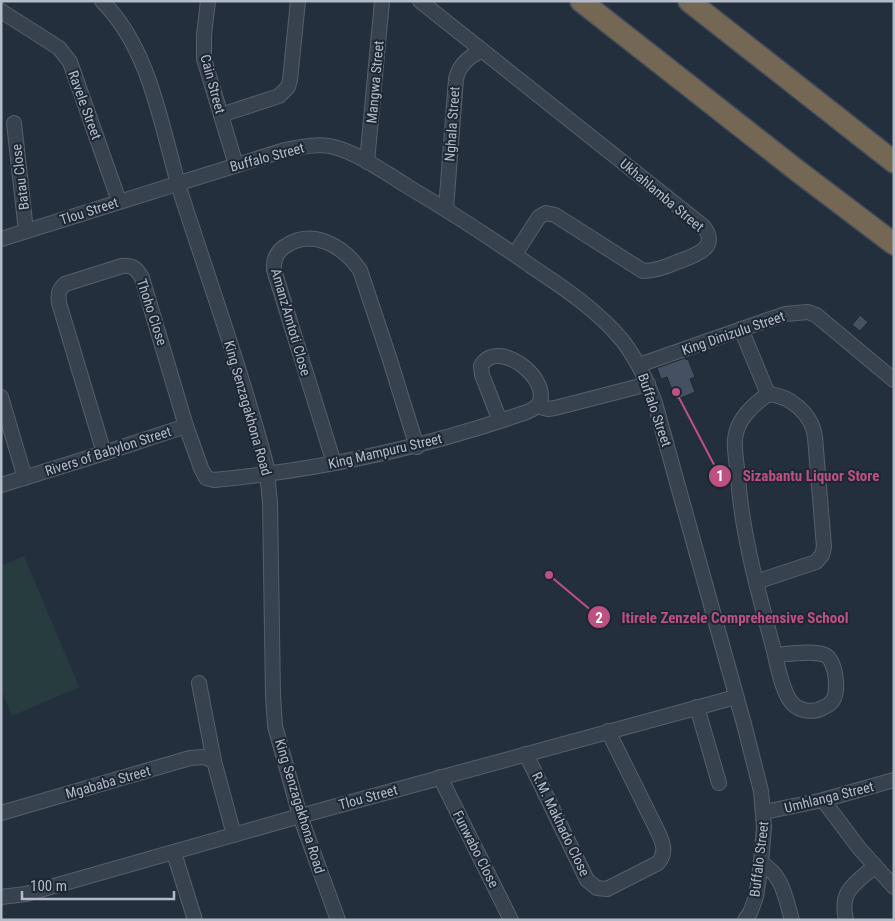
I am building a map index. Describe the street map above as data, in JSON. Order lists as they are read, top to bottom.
{
  "streets": {
    "street": [
      "Mangwa Street",
      "Cain Street",
      "Ravele Street",
      "Nghala Street",
      "Buffalo Street",
      "Batau Close",
      "Ukhahlamba Street",
      "Tlou Street",
      "Thoho Close",
      "Amanz'Amtoti Close",
      "King Dinizulu Street",
      "King Senzagakhona Road",
      "Rivers of Babylon Street",
      "King Mampuru Street",
      "Mgababa Street",
      "Umhlanga Street",
      "R.M. Makhado Close",
      "Funwabo Close"
    ]
  },
  "crossings": [
    ["Mangwa Street", "Buffalo Street"],
    ["Cain Street", "Buffalo Street"],
    ["Ravele Street", "Tlou Street"],
    ["Nghala Street", "Buffalo Street"],
    ["Nghala Street", "Ukhahlamba Street"],
    ["Buffalo Street", "Ukhahlamba Street"],
    ["Buffalo Street", "Tlou Street"],
    ["Buffalo Street", "King Dinizulu Street"],
    ["Buffalo Street", "King Senzagakhona Road"],
    ["Buffalo Street", "King Mampuru Street"],
    ["Buffalo Street", "Umhlanga Street"],
    ["Batau Close", "Tlou Street"],
    ["Tlou Street", "King Senzagakhona Road"],
    ["Tlou Street", "R.M. Makhado Close"],
    ["Tlou Street", "Funwabo Close"],
    ["Thoho Close", "Rivers of Babylon Street"],
    ["Amanz'Amtoti Close", "King Mampuru Street"],
    ["King Senzagakhona Road", "Rivers of Babylon Street"],
    ["King Senzagakhona Road", "King Mampuru Street"],
    ["Rivers of Babylon Street", "King Mampuru Street"]
  ],
  "places": ["Sizabantu Liquor Store", "Itirele Zenzele Comprehensive School"],
  "scale_bar": "100 m"
}
